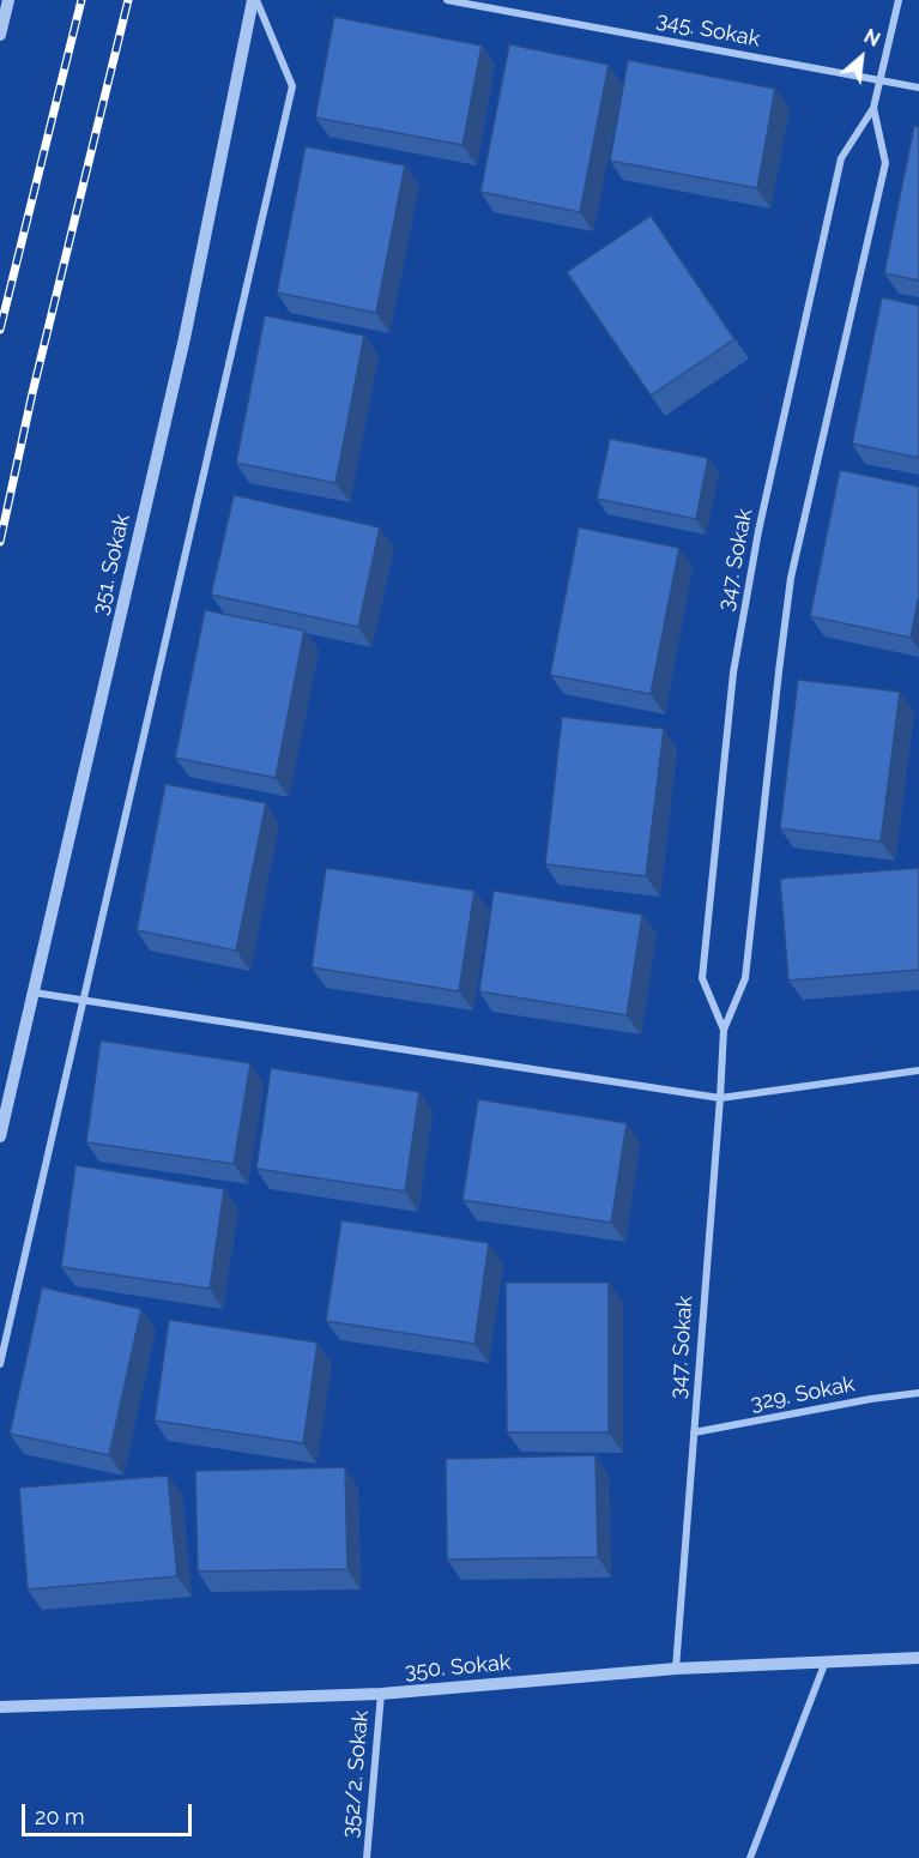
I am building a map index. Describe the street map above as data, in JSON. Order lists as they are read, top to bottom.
{
  "streets": {
    "street": [
      "345. Sokak",
      "347. Sokak",
      "351. Sokak",
      "329. Sokak",
      "350. Sokak",
      "352/2. Sokak"
    ]
  },
  "crossings": [
    ["345. Sokak", "347. Sokak"],
    ["347. Sokak", "329. Sokak"],
    ["347. Sokak", "350. Sokak"],
    ["350. Sokak", "352/2. Sokak"]
  ],
  "scale_bar": "20 m",
  "north": "top right"
}
